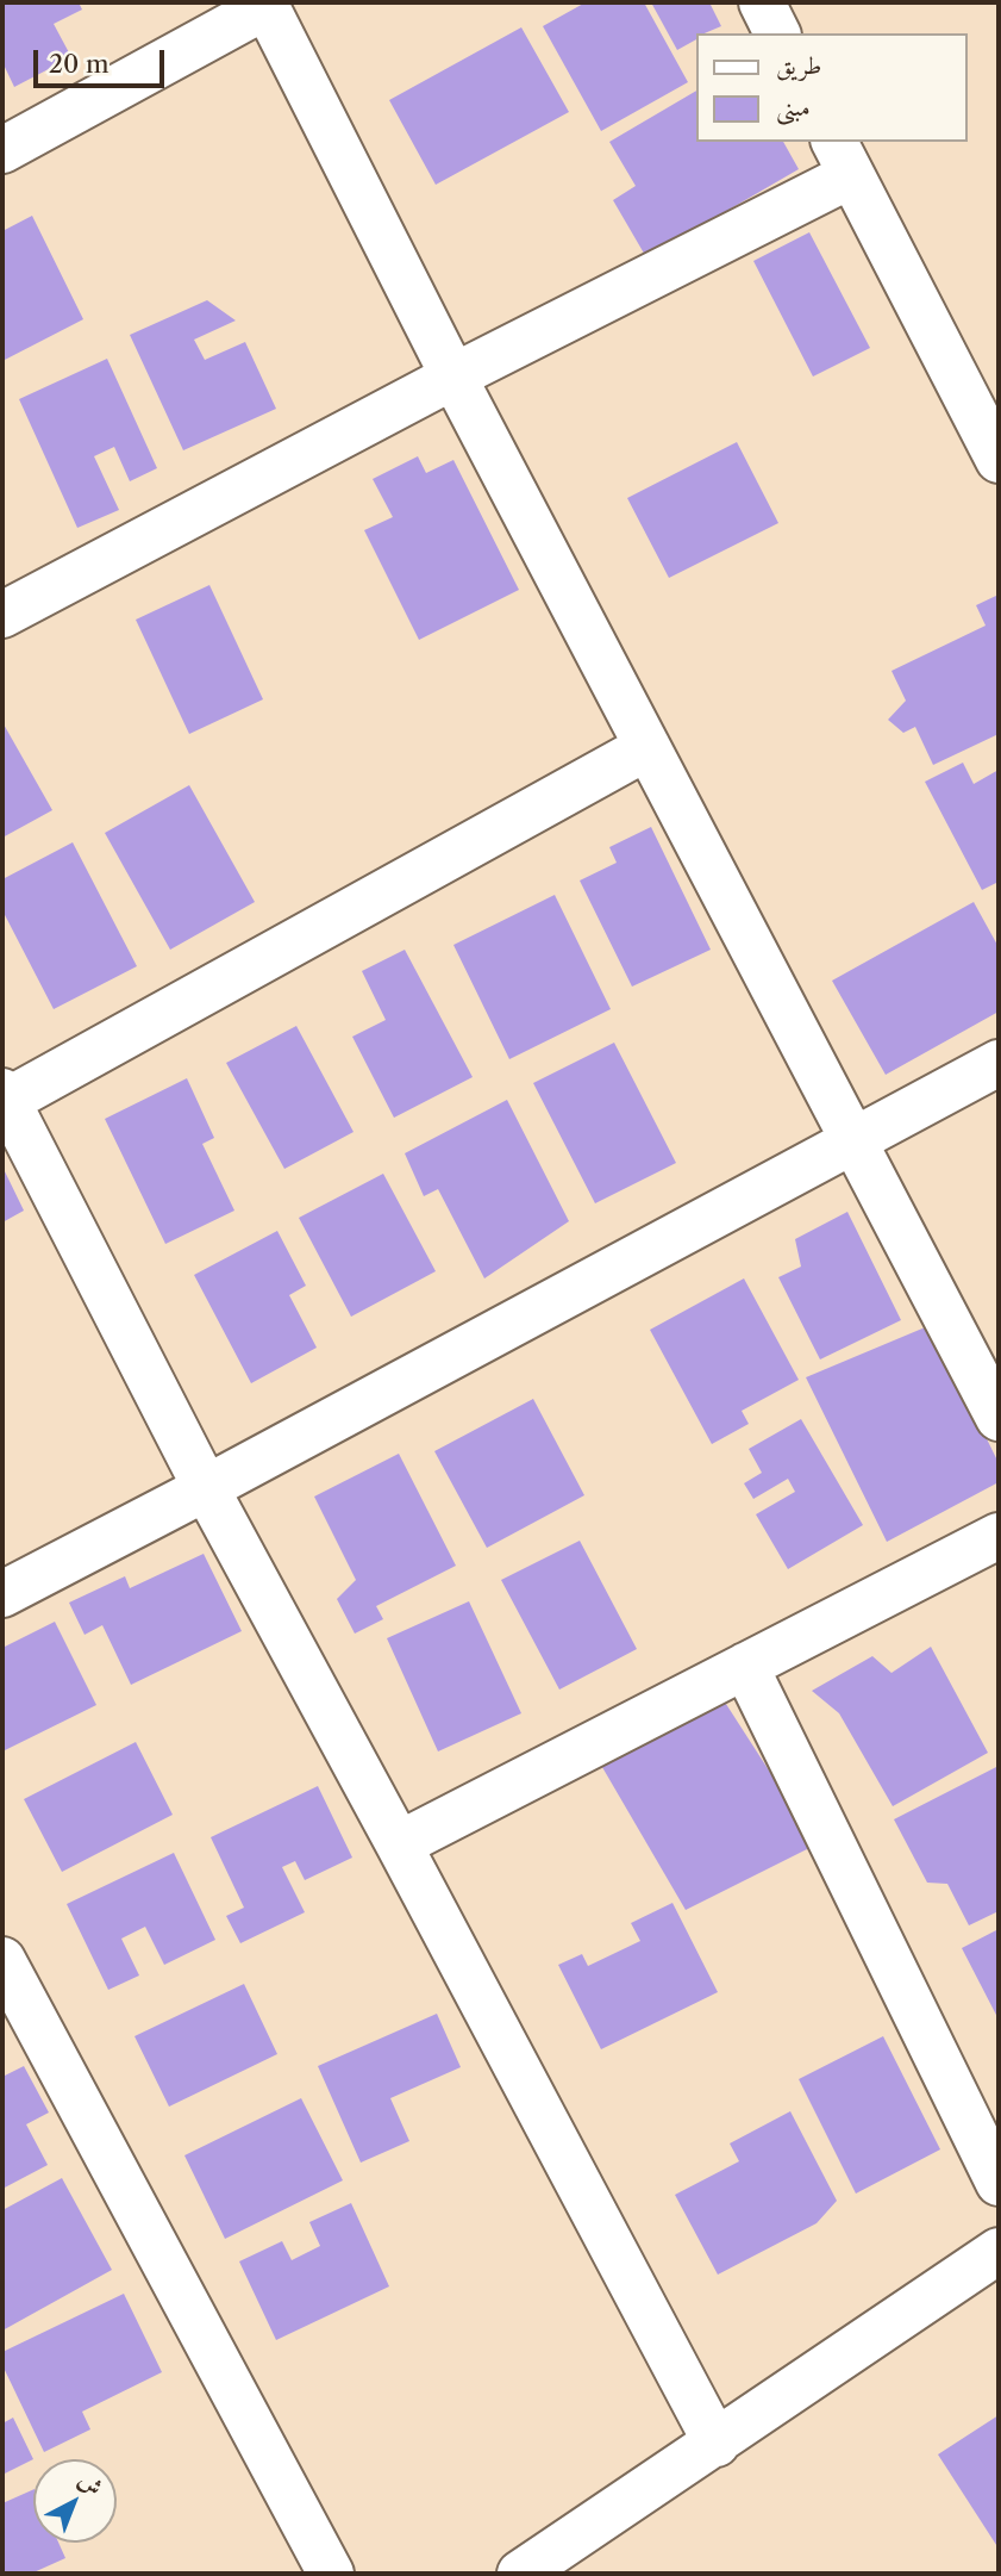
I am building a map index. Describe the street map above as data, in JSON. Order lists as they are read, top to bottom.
{
  "legend": ["طريق", "مبنى"],
  "scale_bar": "20 m",
  "north": "top right"
}
